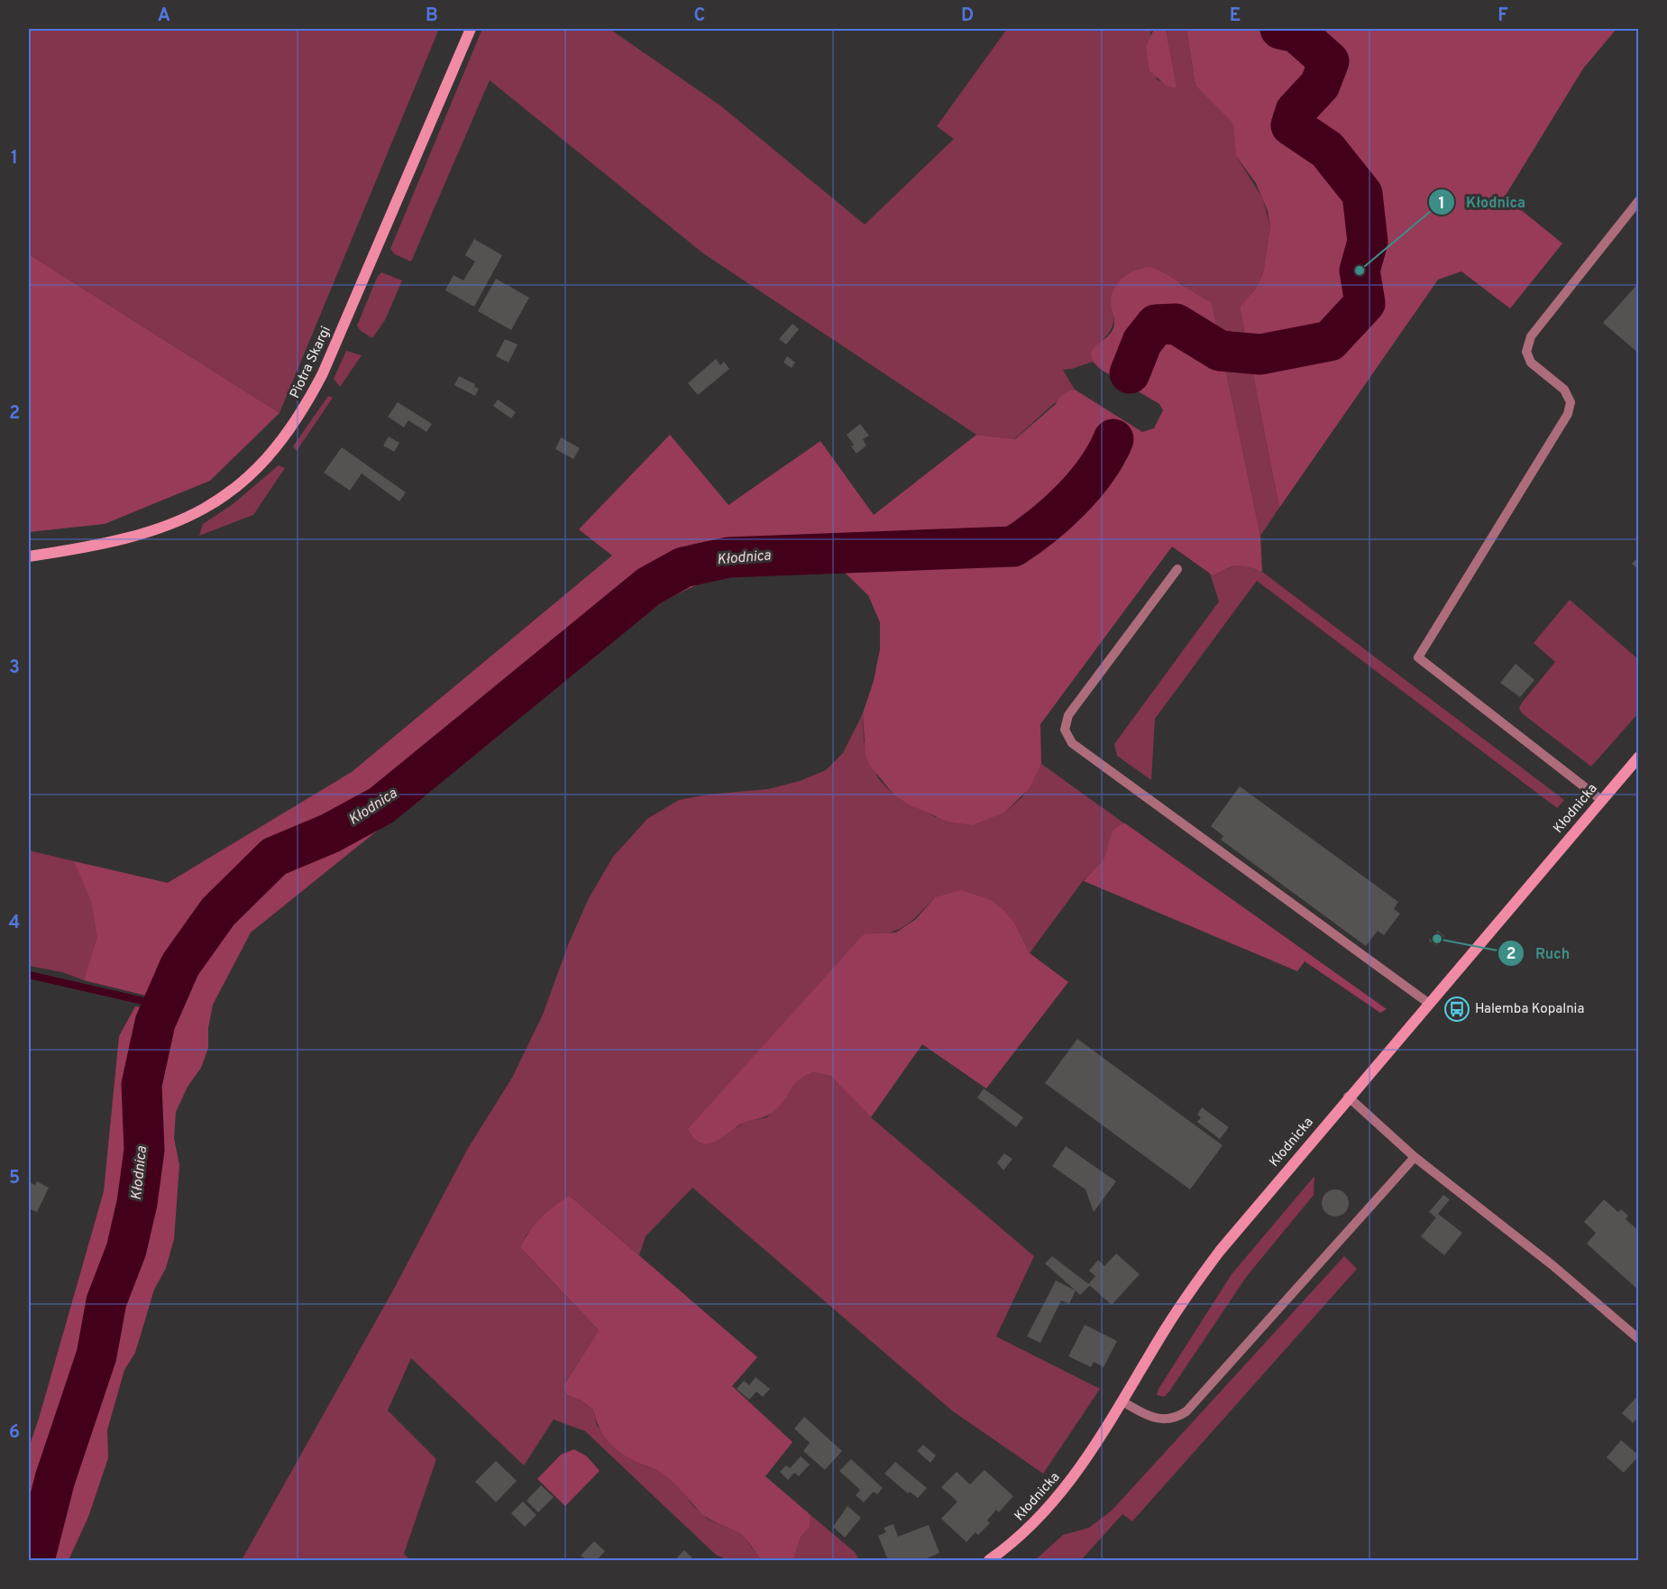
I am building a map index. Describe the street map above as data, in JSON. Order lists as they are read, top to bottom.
{
  "streets": {
    "street": ["Piotra Skargi", "Kłodnicka"]
  },
  "water": ["Kłodnica"],
  "places": {
    "other": ["Kłodnica", "Ruch"],
    "bus stop": ["Halemba Kopalnia"]
  },
  "grid": {
    "columns": [
      "A",
      "B",
      "C",
      "D",
      "E",
      "F"
    ],
    "rows": [
      "1",
      "2",
      "3",
      "4",
      "5",
      "6"
    ]
  }
}
